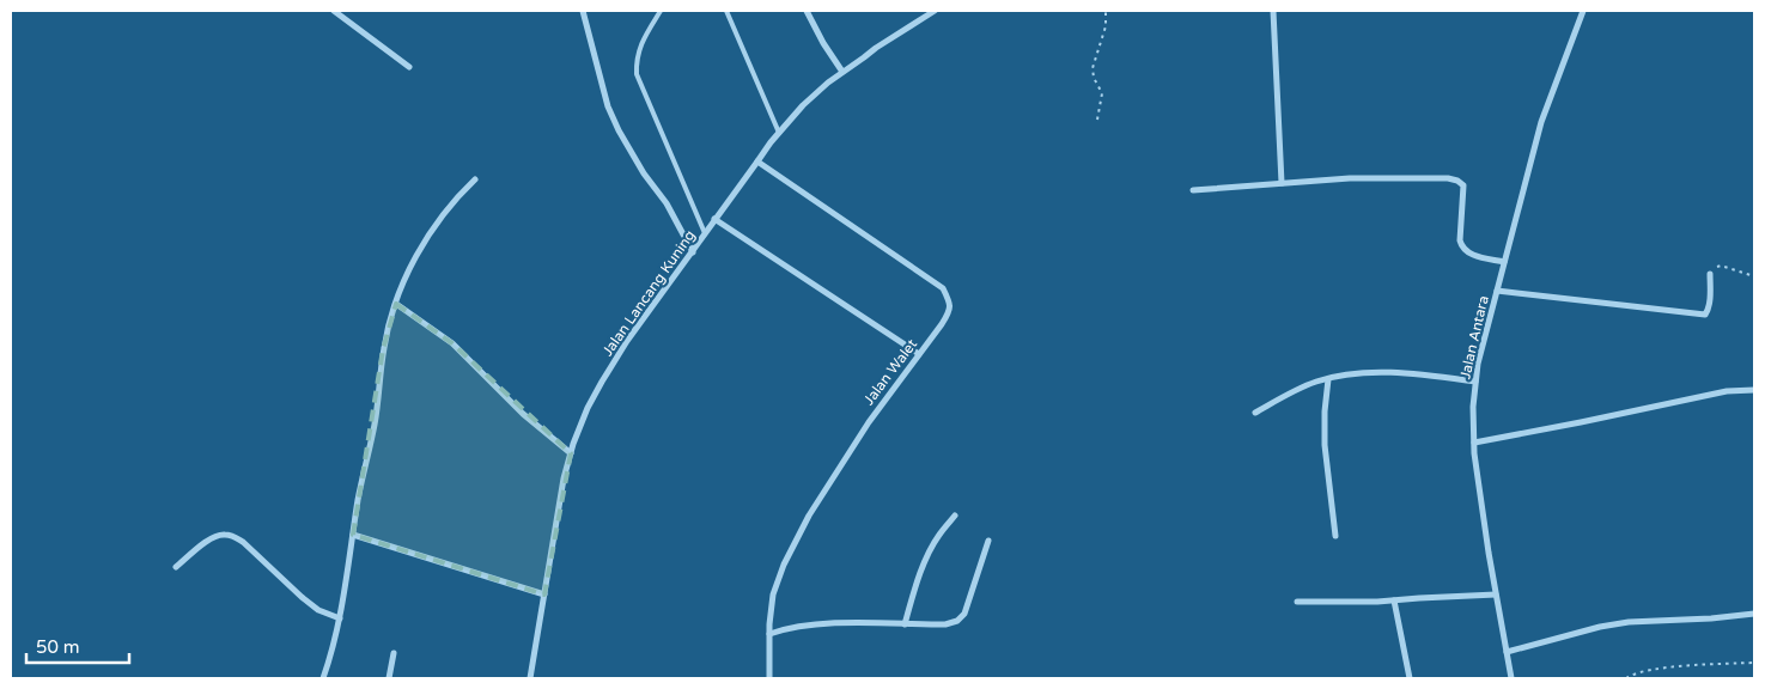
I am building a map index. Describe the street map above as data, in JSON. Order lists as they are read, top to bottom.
{
  "streets": {
    "street": ["Jalan Lancang Kuning", "Jalan Antara", "Jalan Walet"]
  },
  "crossings": [
    ["Jalan Lancang Kuning", "Jalan Walet"]
  ],
  "scale_bar": "50 m"
}
